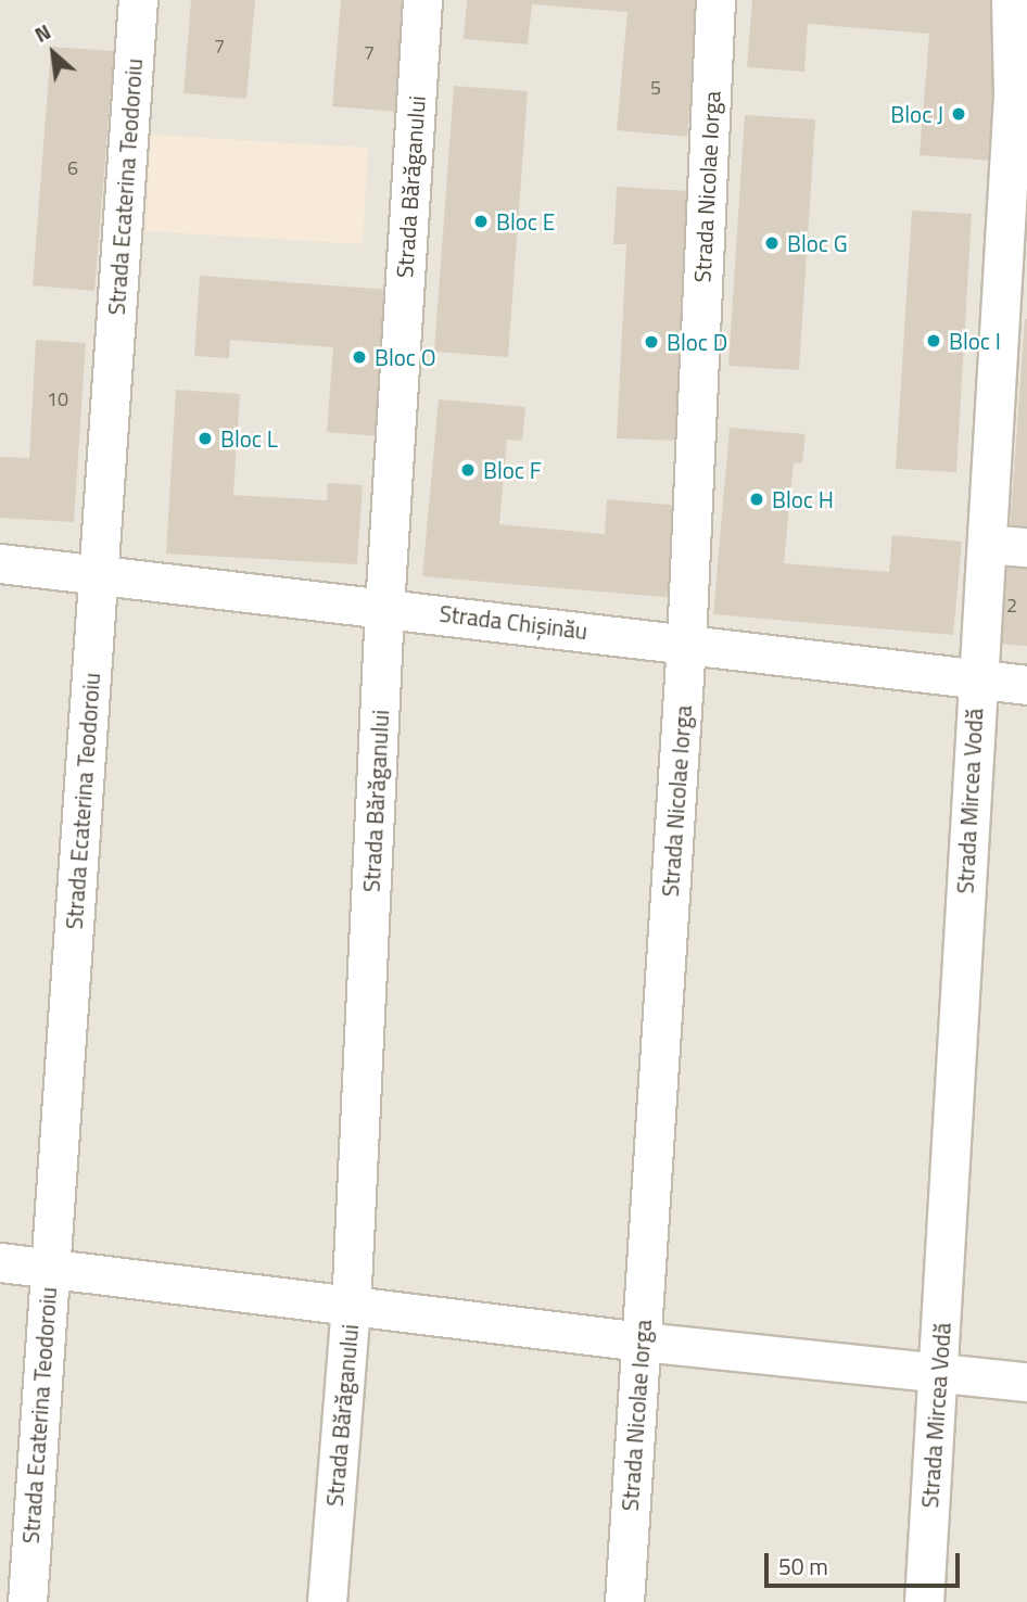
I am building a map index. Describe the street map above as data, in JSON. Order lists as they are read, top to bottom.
{
  "streets": {
    "street": [
      "Strada Ecaterina Teodoroiu",
      "Strada Bărăganului",
      "Strada Nicolae Iorga",
      "Strada Chișinău",
      "Strada Mircea Vodă"
    ]
  },
  "crossings": [
    ["Strada Ecaterina Teodoroiu", "Strada Chișinău"],
    ["Strada Bărăganului", "Strada Chișinău"],
    ["Strada Nicolae Iorga", "Strada Chișinău"],
    ["Strada Chișinău", "Strada Mircea Vodă"]
  ],
  "places": [
    "Bloc J",
    "Bloc E",
    "Bloc G",
    "Bloc I",
    "Bloc D",
    "Bloc O",
    "Bloc L",
    "Bloc F",
    "Bloc H"
  ],
  "house_numbers": [
    "7",
    "7",
    "5",
    "6",
    "10",
    "2"
  ],
  "scale_bar": "50 m",
  "north": "top left"
}
